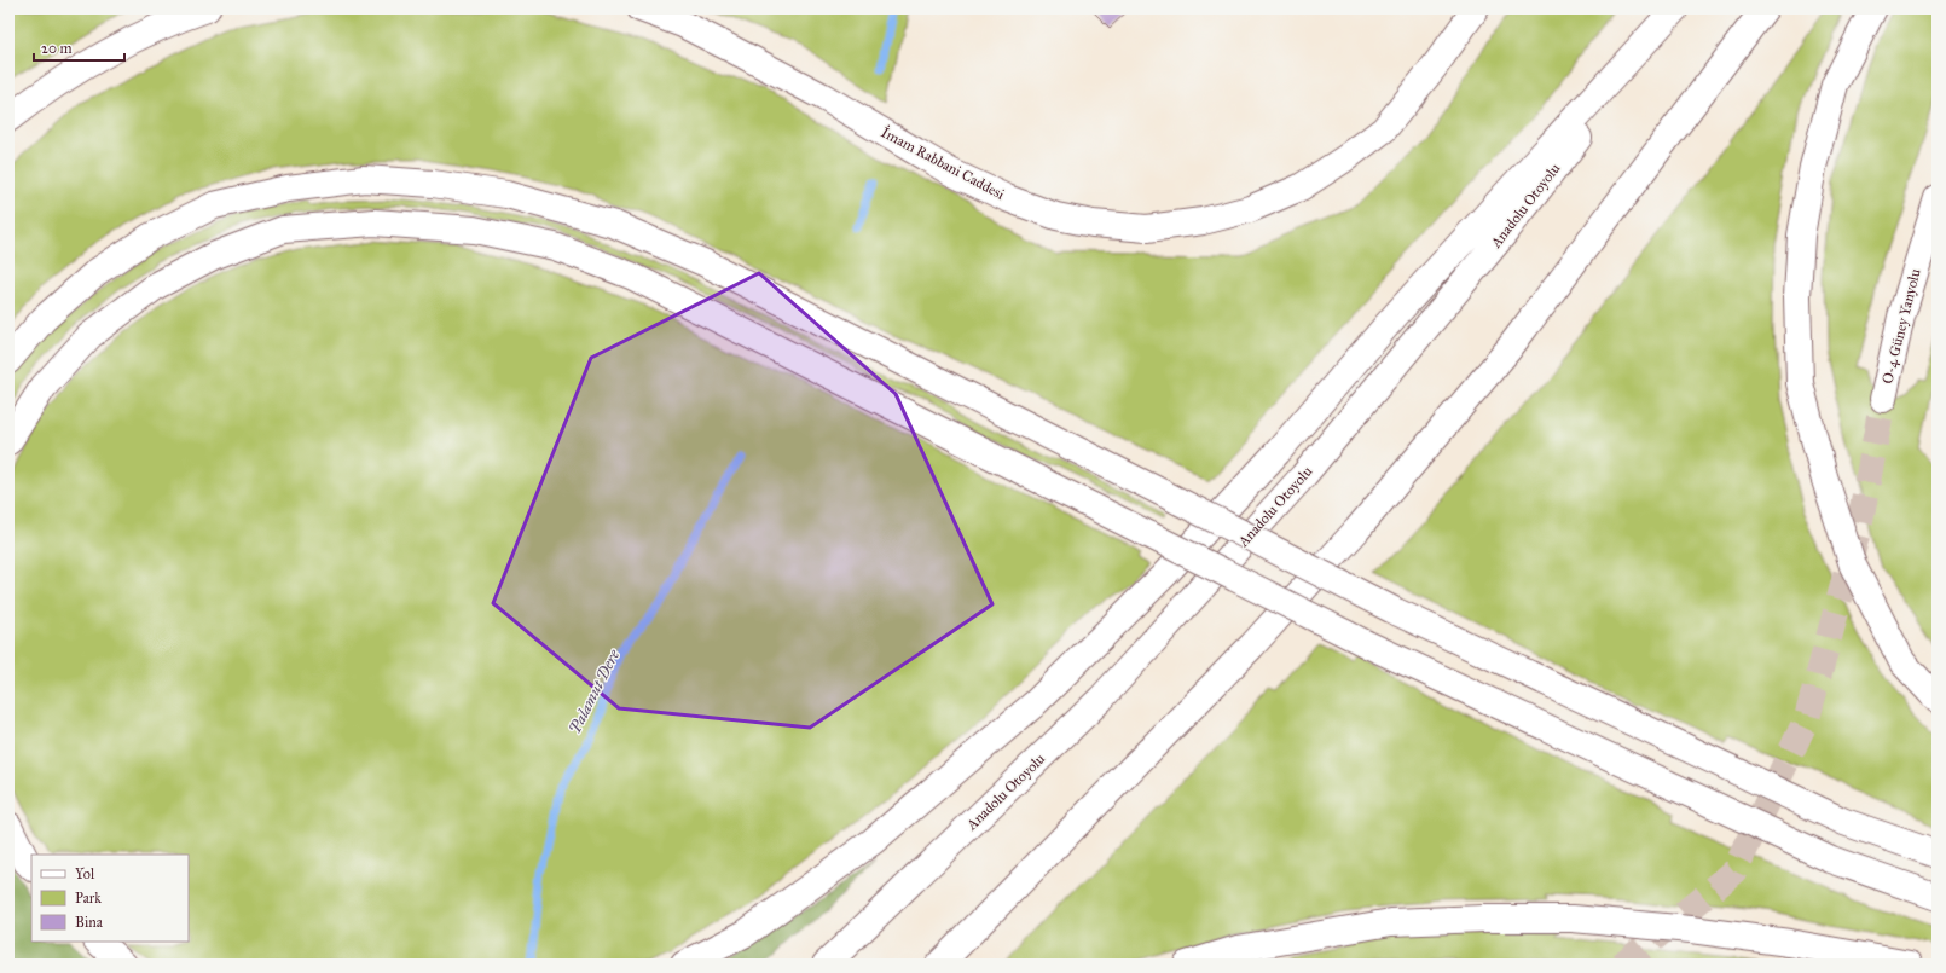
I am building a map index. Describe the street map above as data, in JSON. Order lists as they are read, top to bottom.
{
  "streets": {
    "main road": ["İmam Rabbani Caddesi", "Anadolu Otoyolu", "O-4 Güney Yanyolu"]
  },
  "water": ["Palamut Dere"],
  "legend": ["Yol", "Park", "Bina"],
  "scale_bar": "20 m"
}
